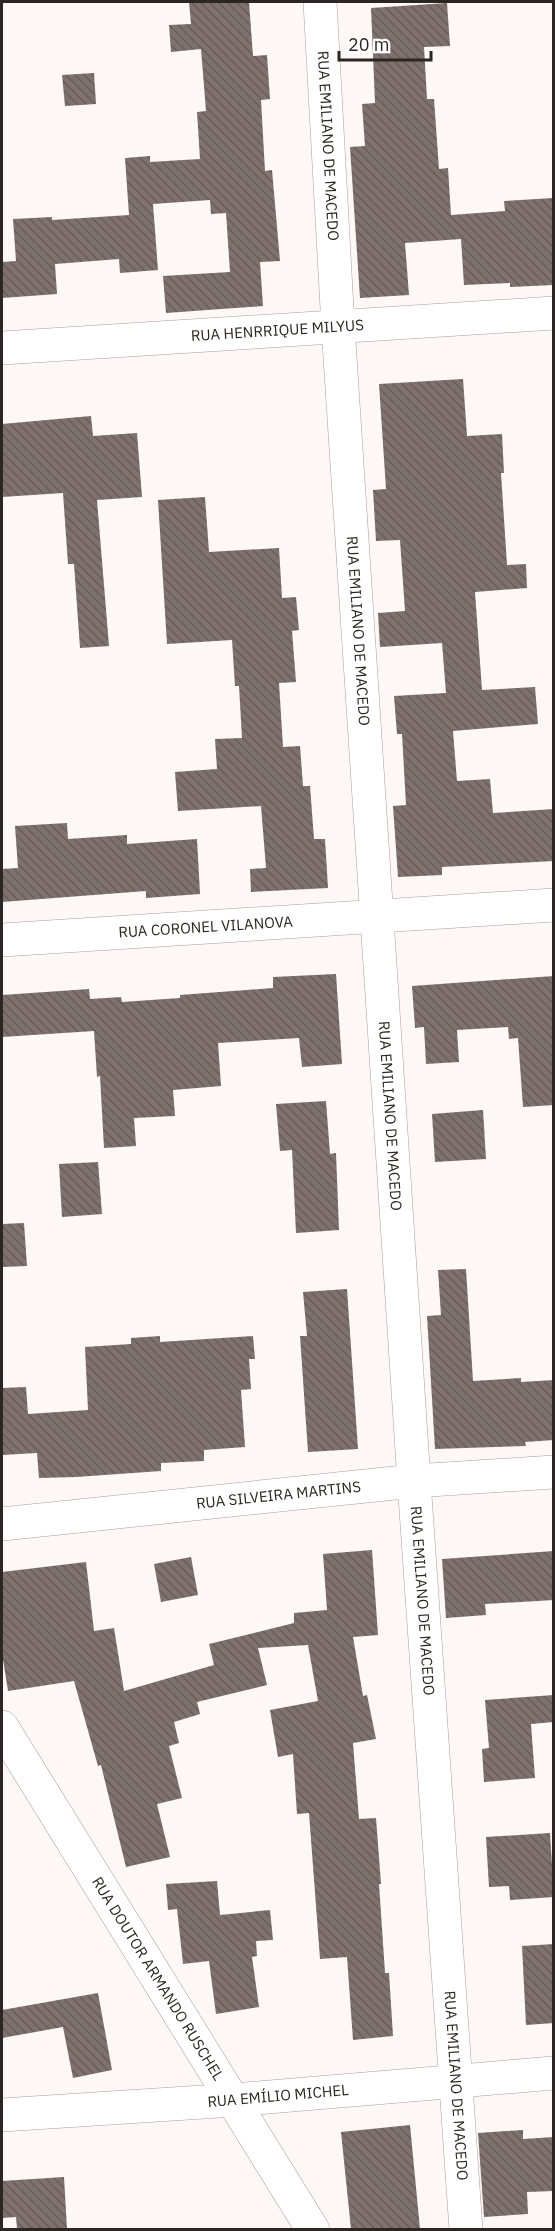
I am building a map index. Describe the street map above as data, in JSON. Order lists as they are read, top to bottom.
{
  "streets": {
    "street": [
      "RUA EMILIANO DE MACEDO",
      "RUA HENRRIQUE MILYUS",
      "RUA CORONEL VILANOVA",
      "RUA SILVEIRA MARTINS",
      "RUA DOUTOR ARMANDO RUSCHEL",
      "RUA EMÍLIO MICHEL"
    ]
  },
  "crossings": [
    ["RUA EMILIANO DE MACEDO", "RUA HENRRIQUE MILYUS"],
    ["RUA EMILIANO DE MACEDO", "RUA CORONEL VILANOVA"],
    ["RUA EMILIANO DE MACEDO", "RUA SILVEIRA MARTINS"],
    ["RUA EMILIANO DE MACEDO", "RUA EMÍLIO MICHEL"],
    ["RUA DOUTOR ARMANDO RUSCHEL", "RUA EMÍLIO MICHEL"]
  ],
  "scale_bar": "20 m"
}
